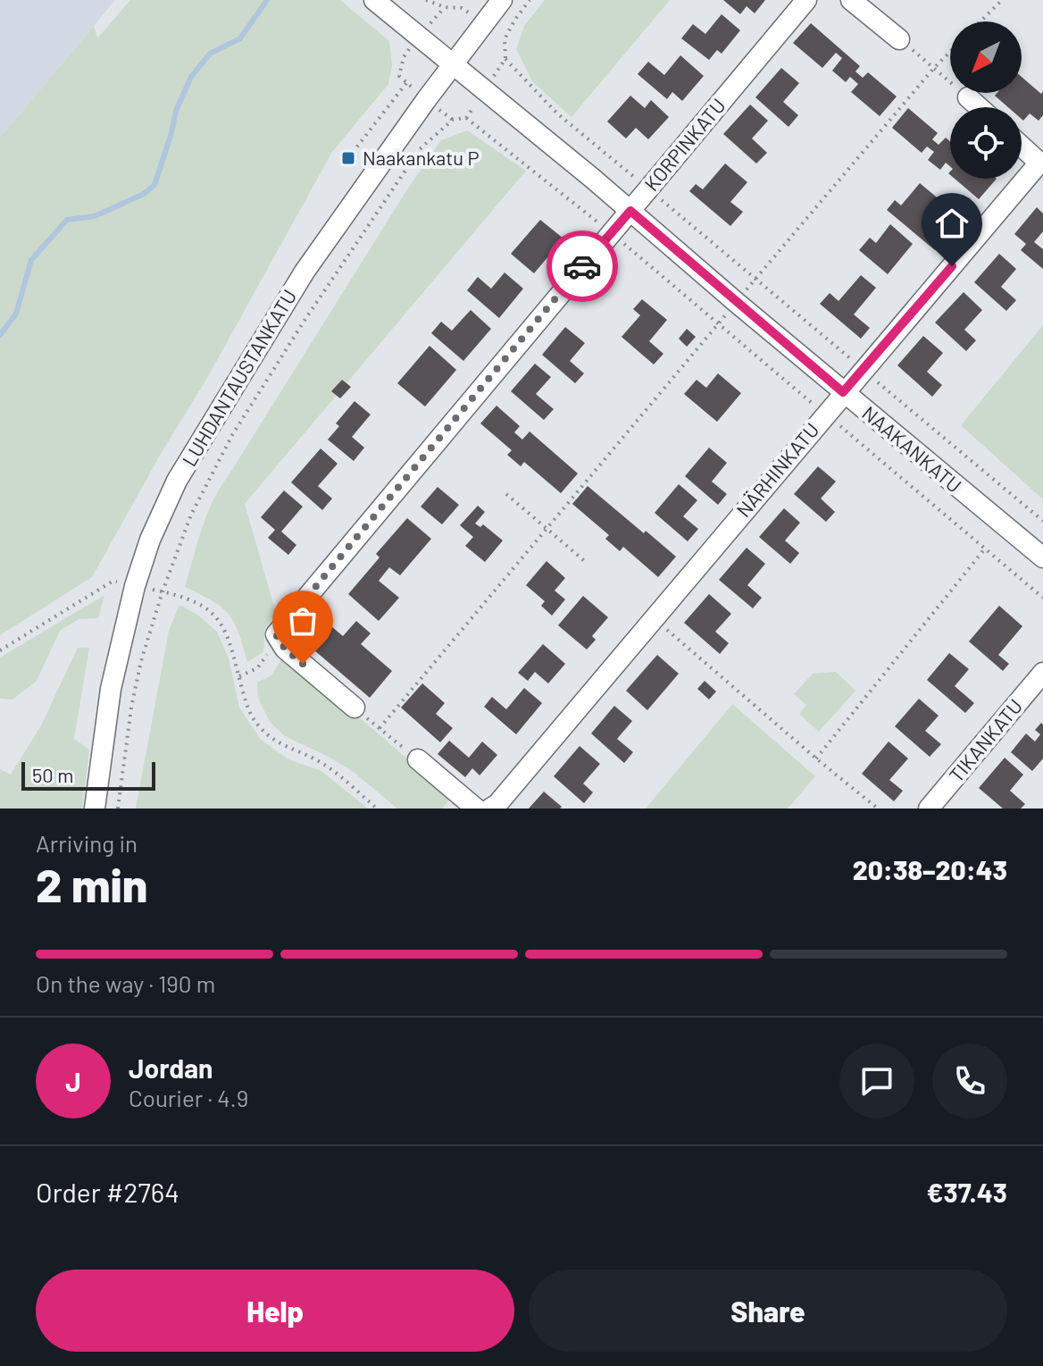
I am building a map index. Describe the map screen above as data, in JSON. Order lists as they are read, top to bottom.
{
  "streets": {
    "street": [
      "KORPINKATU",
      "LUHDANTAUSTANKATU",
      "NAAKANKATU",
      "NÄRHINKATU",
      "TIKANKATU"
    ]
  },
  "crossings": [
    ["KORPINKATU", "NAAKANKATU"],
    ["LUHDANTAUSTANKATU", "NAAKANKATU"],
    ["NAAKANKATU", "NÄRHINKATU"]
  ],
  "places": {
    "transit": ["Naakankatu P"]
  },
  "scale_bar": "50 m",
  "north": "bottom left",
  "page": {
    "scale": "50 m",
    "heading": ["2 min", "Arriving in", "20:38–20:43"],
    "panel": [
      "Jordan",
      "Courier · 4.9",
      "Order #2764",
      "€37.43"
    ],
    "bar": "On the way · 190 m",
    "round": "J",
    "buttons": ["Help", "Share"]
  }
}
